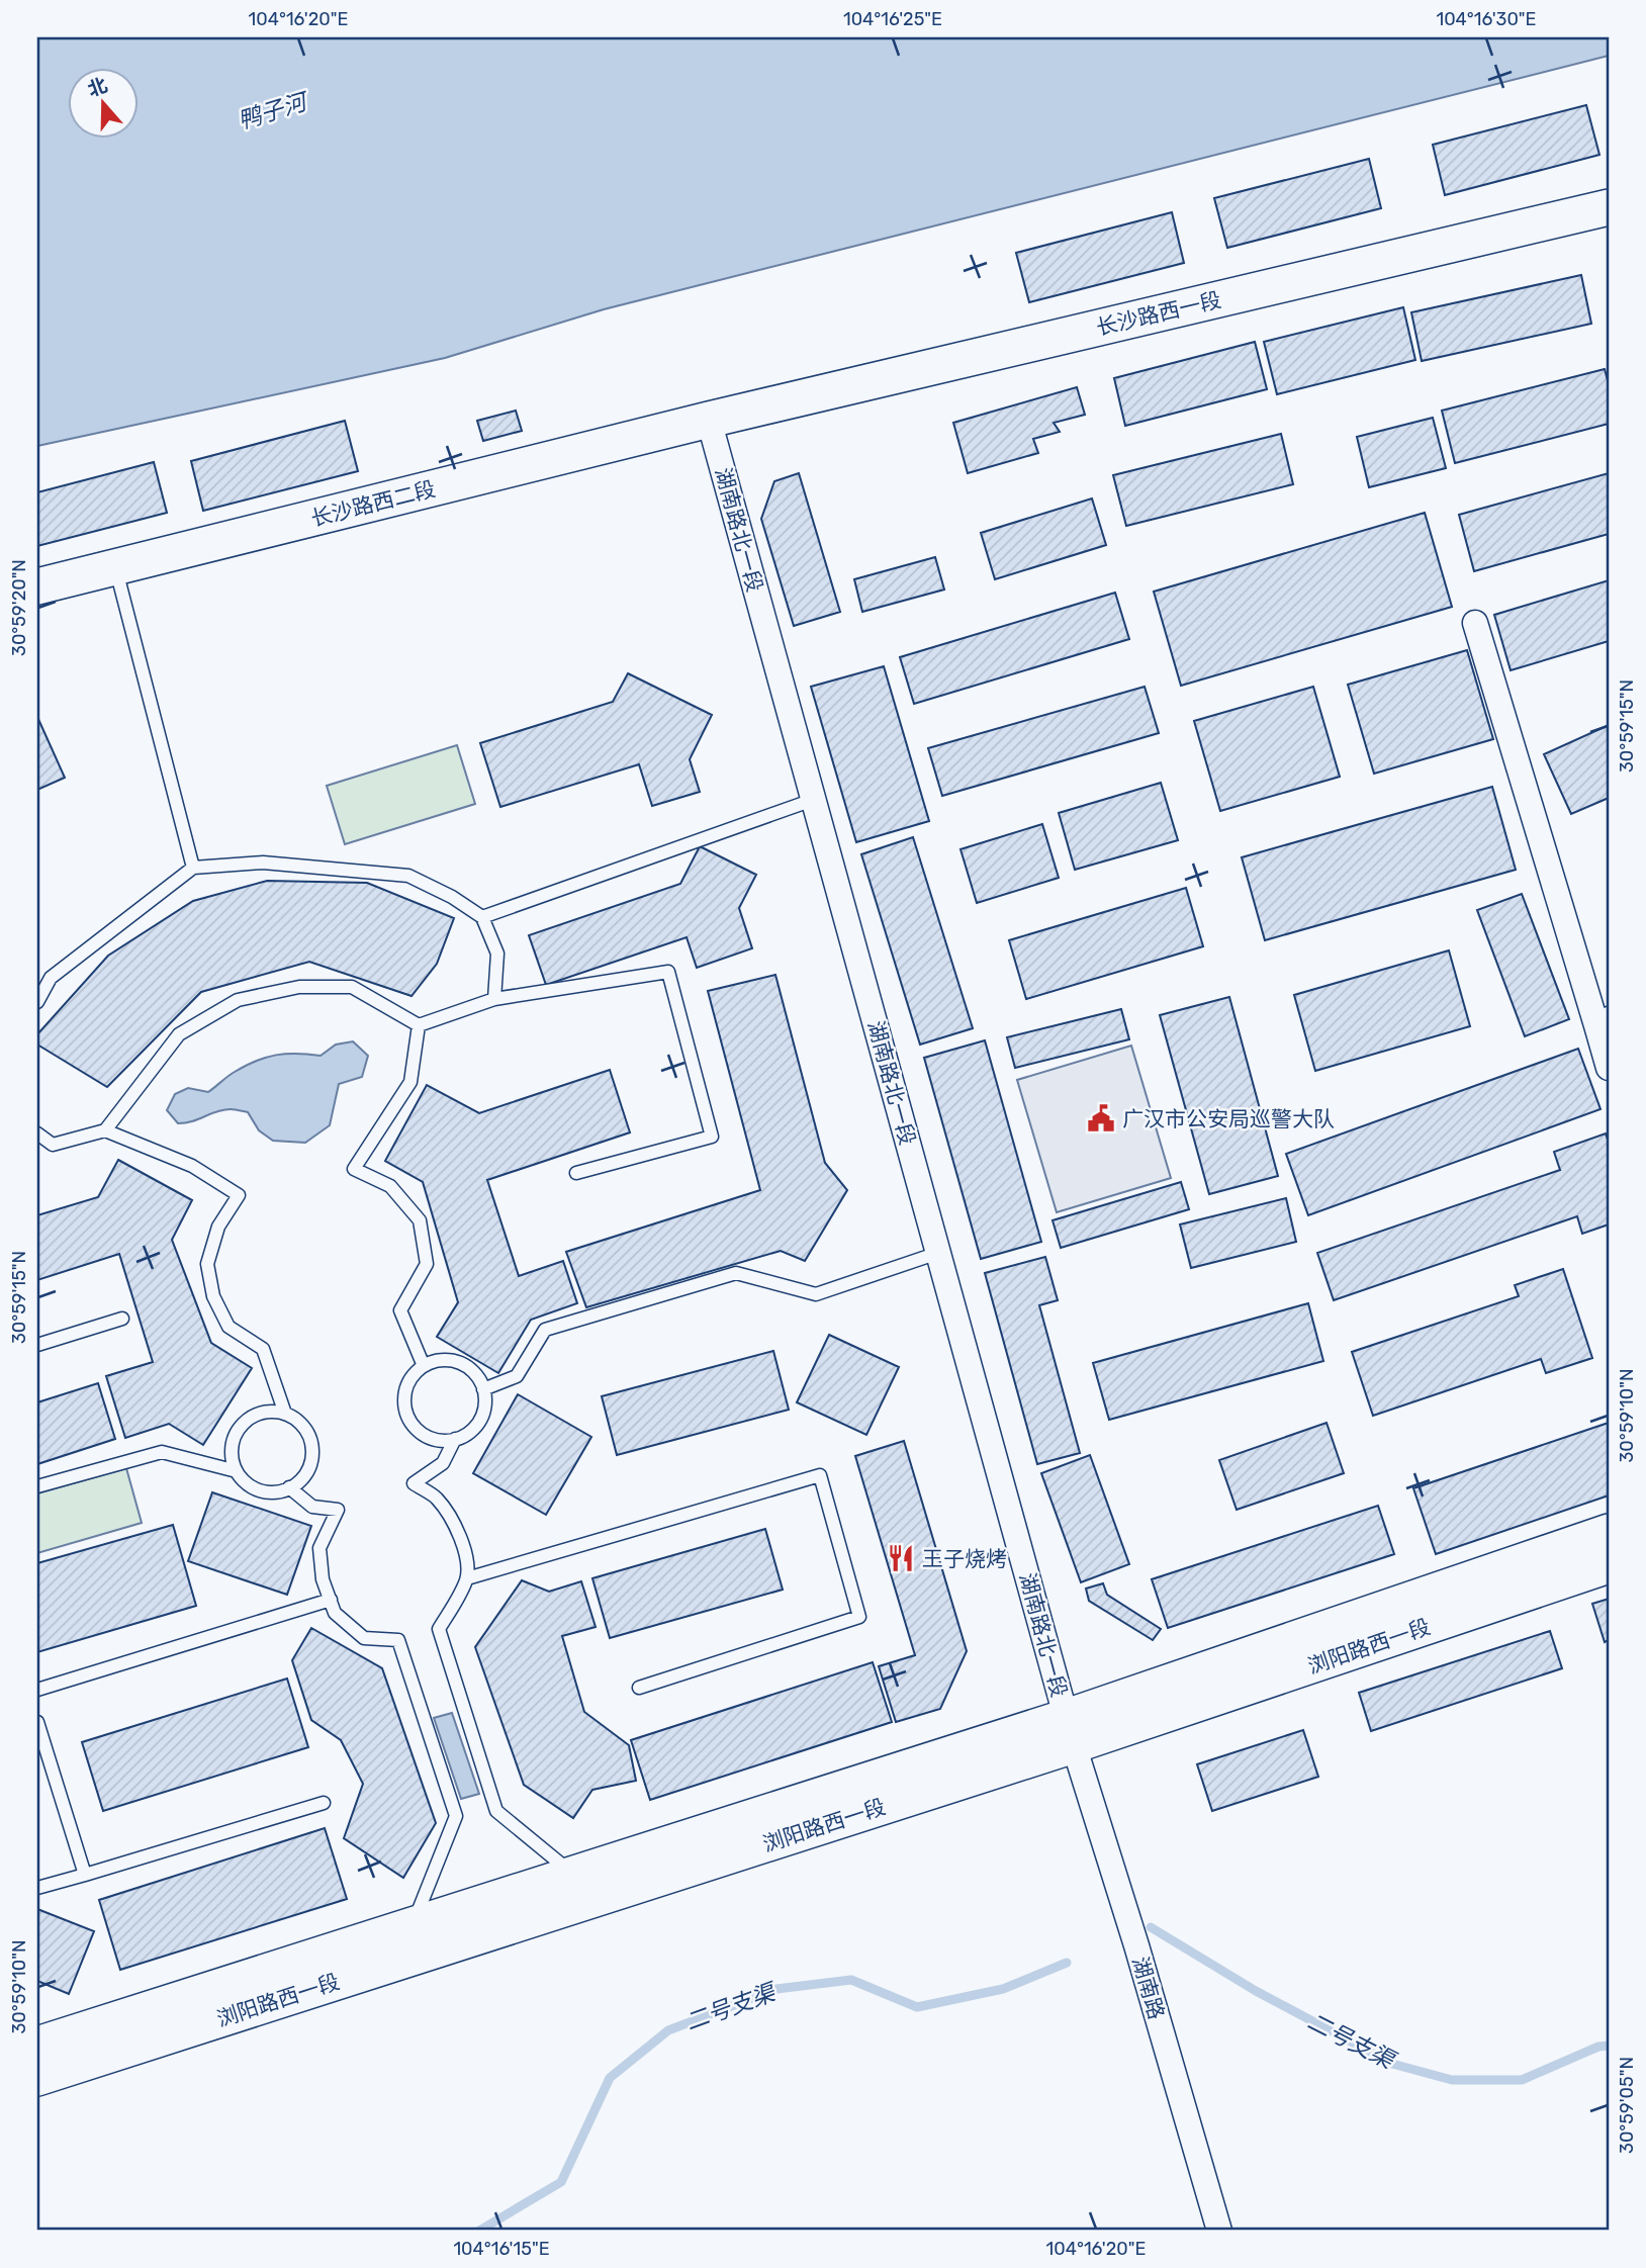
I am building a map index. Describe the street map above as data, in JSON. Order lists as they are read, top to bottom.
{
  "streets": {
    "street": [
      "长沙路西一段",
      "长沙路西二段",
      "湖南路北一段",
      "浏阳路西一段",
      "湖南路"
    ]
  },
  "crossings": [
    ["长沙路西一段", "长沙路西二段"],
    ["长沙路西一段", "湖南路北一段"],
    ["长沙路西二段", "湖南路北一段"],
    ["湖南路北一段", "浏阳路西一段"],
    ["湖南路北一段", "湖南路"],
    ["浏阳路西一段", "湖南路"]
  ],
  "water": ["鸭子河", "二号支渠"],
  "places": {
    "public building": ["广汉市公安局巡警大队"],
    "restaurant": ["王子烧烤"]
  },
  "north": "top",
  "coordinates": [
    "104°16'20\"E",
    "104°16'25\"E",
    "104°16'30\"E",
    "30°59'20\"N",
    "30°59'15\"N",
    "30°59'10\"N",
    "30°59'05\"N",
    "104°16'15\"E"
  ]
}
